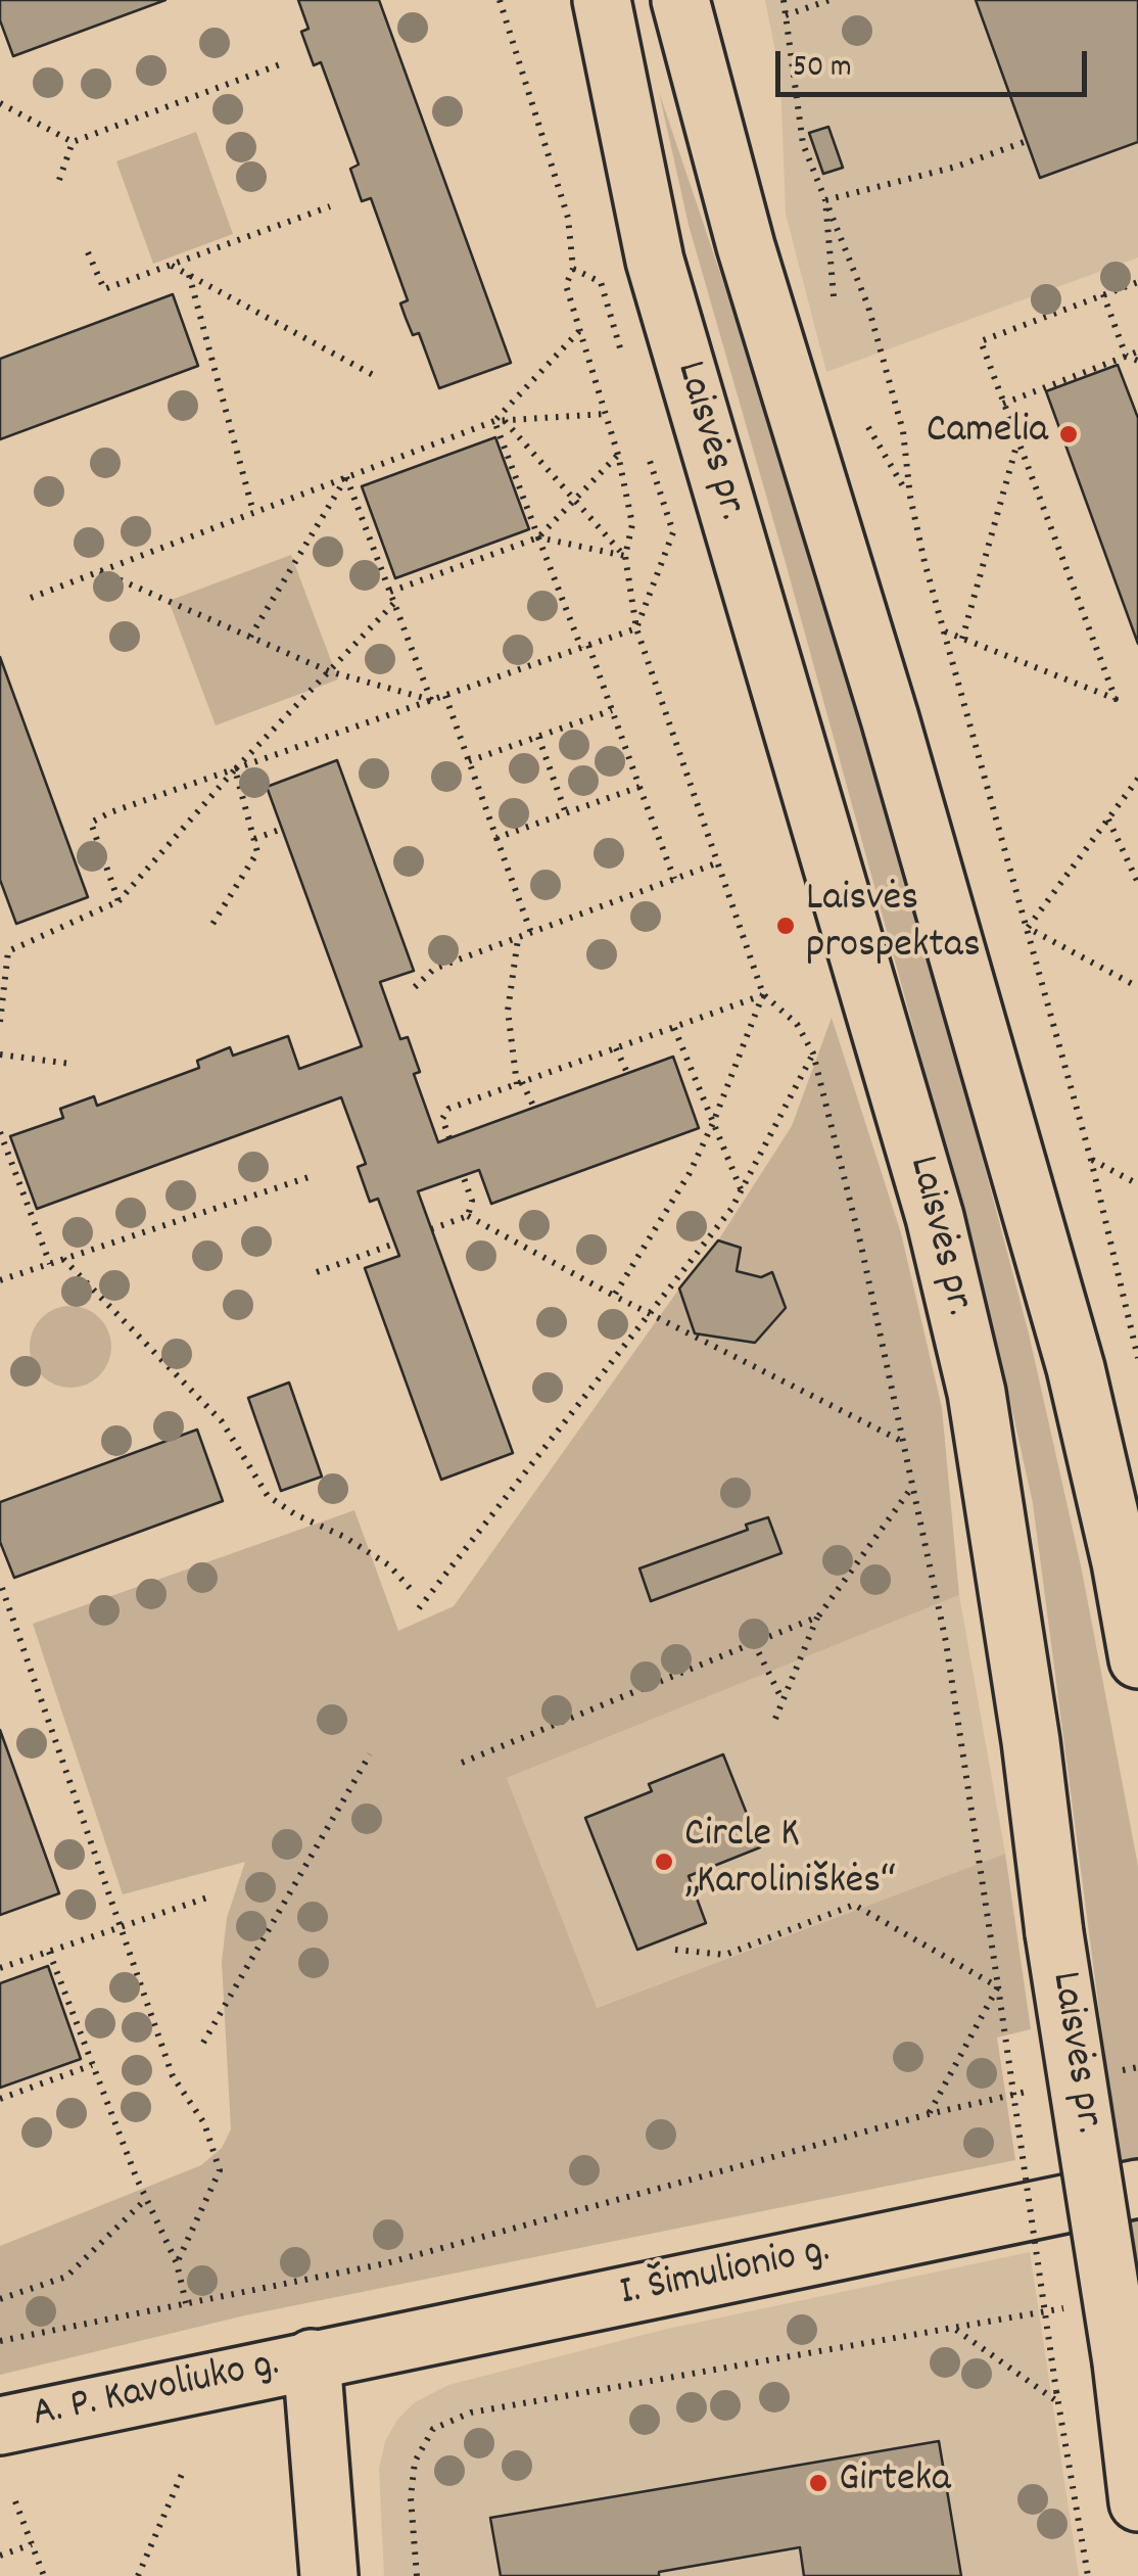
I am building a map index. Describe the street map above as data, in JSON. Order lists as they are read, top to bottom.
{
  "streets": {
    "main road": ["Laisvės pr.", "I. Šimulionio g.", "A. P. Kavoliuko g."]
  },
  "crossings": [
    ["I. Šimulionio g.", "A. P. Kavoliuko g."]
  ],
  "places": [
    "Camelia",
    "Laisvės prospektas",
    "Circle K „Karoliniškės“",
    "Girteka"
  ],
  "scale_bar": "50 m"
}
